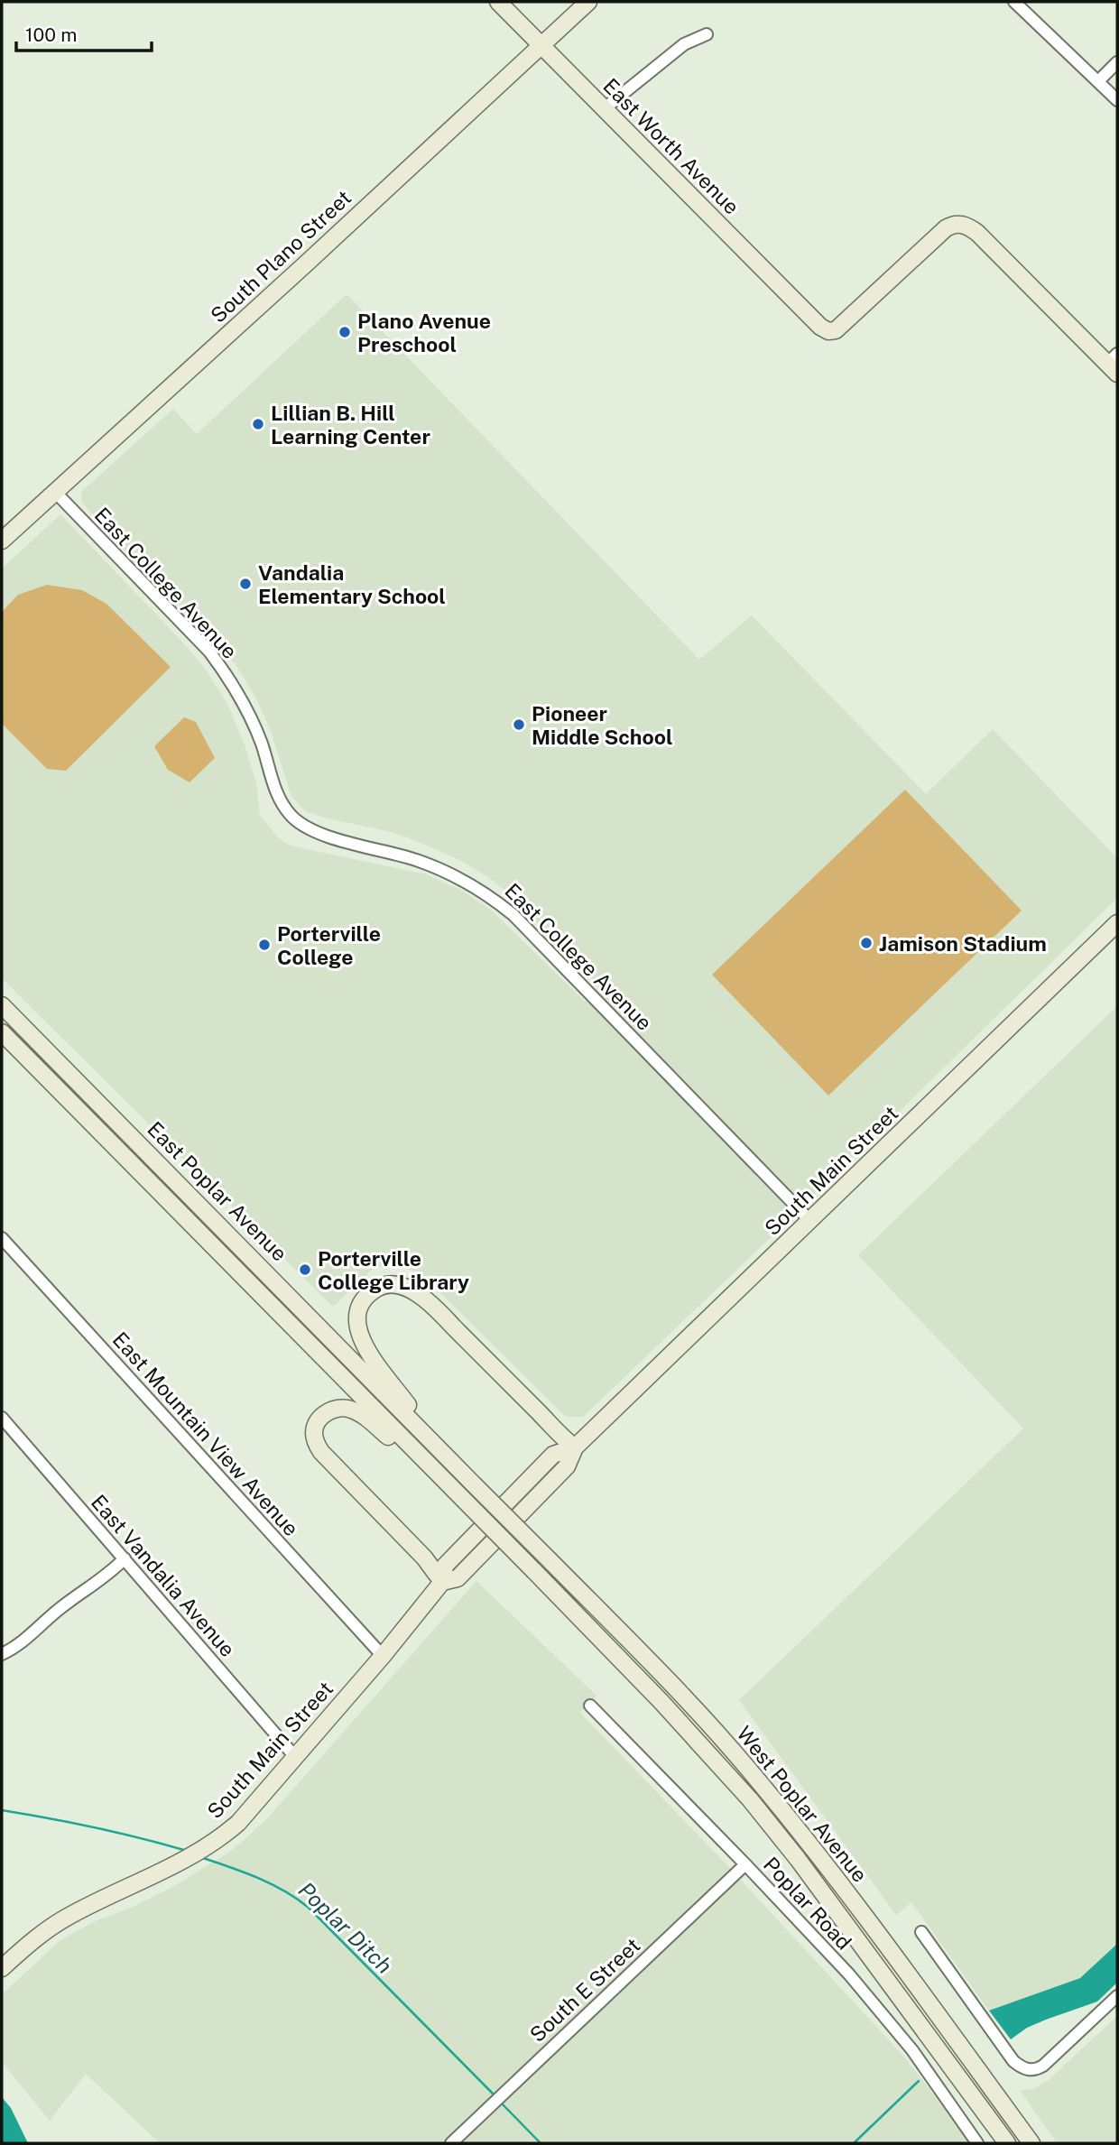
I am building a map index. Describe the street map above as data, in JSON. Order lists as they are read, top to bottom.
{
  "streets": {
    "main road": [
      "East Worth Avenue",
      "South Plano Street",
      "South Main Street",
      "East Poplar Avenue",
      "West Poplar Avenue"
    ],
    "street": [
      "East College Avenue",
      "East Mountain View Avenue",
      "East Vandalia Avenue",
      "Poplar Road",
      "South E Street"
    ]
  },
  "crossings": [
    ["East Worth Avenue", "South Plano Street"],
    ["South Plano Street", "East College Avenue"],
    ["East College Avenue", "South Main Street"],
    ["South Main Street", "East Mountain View Avenue"],
    ["South Main Street", "East Vandalia Avenue"],
    ["East Poplar Avenue", "West Poplar Avenue"],
    ["Poplar Road", "South E Street"]
  ],
  "water": ["Poplar Ditch"],
  "places": [
    "Plano Avenue Preschool",
    "Lillian B. Hill Learning Center",
    "Vandalia Elementary School",
    "Pioneer Middle School",
    "Jamison Stadium",
    "Porterville College",
    "Porterville College Library"
  ],
  "scale_bar": "100 m"
}
